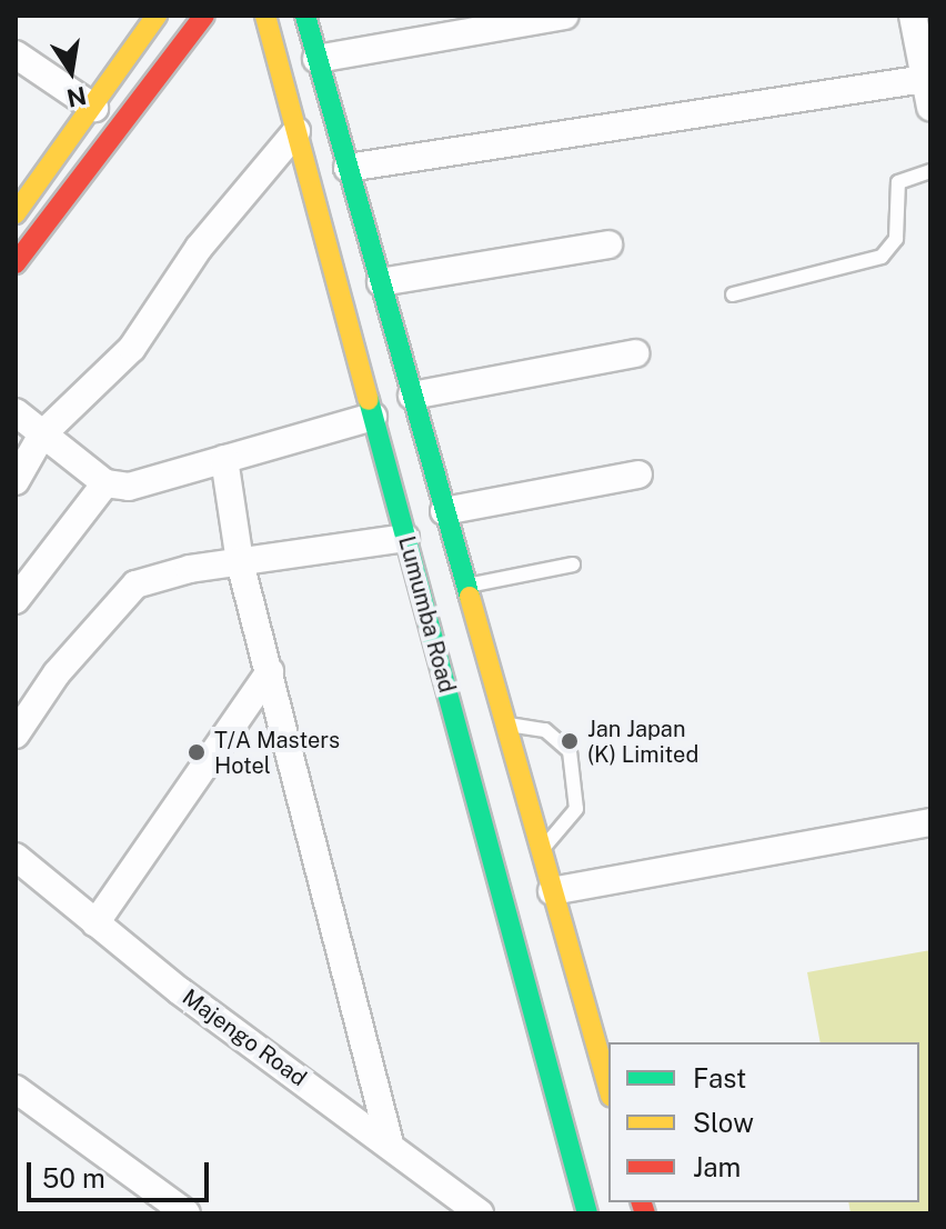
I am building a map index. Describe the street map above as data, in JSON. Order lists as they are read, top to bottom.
{
  "streets": {
    "main road": ["Lumumba Road"],
    "street": ["Majengo Road"]
  },
  "places": ["Jan Japan (K) Limited", "T/A Masters Hotel"],
  "legend": ["Fast", "Slow", "Jam"],
  "scale_bar": "50 m",
  "north": "bottom"
}
